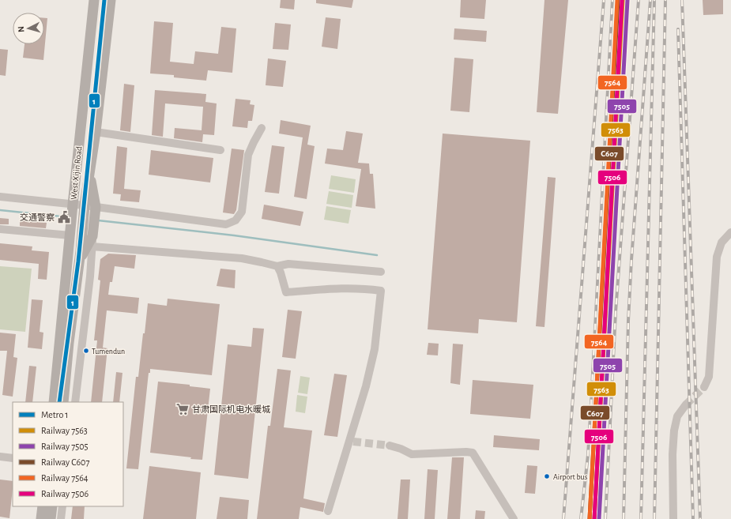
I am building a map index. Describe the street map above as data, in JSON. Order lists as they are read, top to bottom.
{
  "streets": {
    "main road": ["West Xijin Road"]
  },
  "places": {
    "public building": ["交通警察"],
    "other": ["Tumendun", "Airport bus"],
    "supermarket": ["甘肃国际机电水暖城"]
  },
  "lines": [
    "metro line 1",
    "rail line 7563",
    "rail line 7505",
    "rail line C607",
    "rail line 7564",
    "rail line 7506"
  ],
  "legend": [
    "Metro 1",
    "Railway 7563",
    "Railway 7505",
    "Railway C607",
    "Railway 7564",
    "Railway 7506"
  ],
  "north": "left"
}
